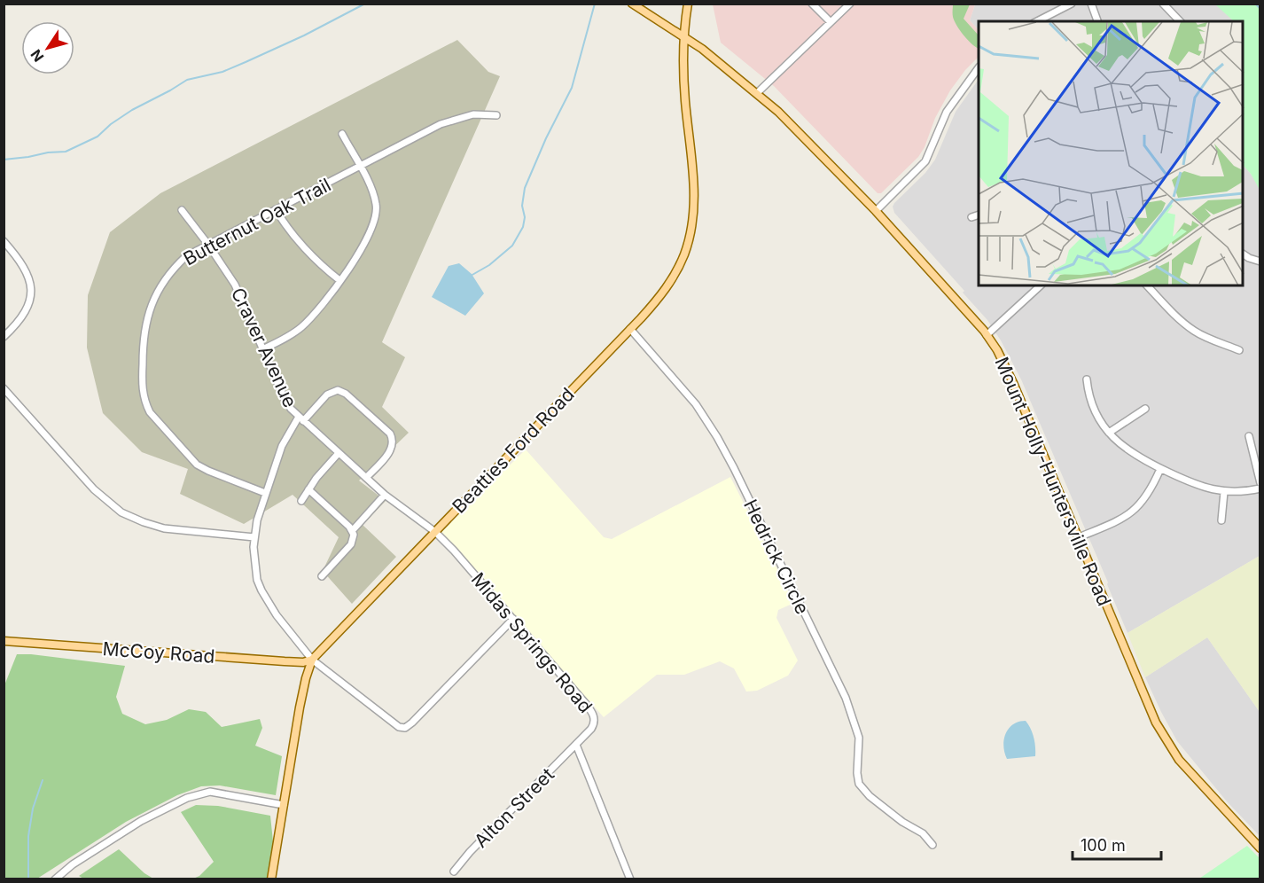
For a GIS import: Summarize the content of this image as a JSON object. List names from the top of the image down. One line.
{"streets":{"main road":["Beatties Ford Road","Mount Holly-Huntersville Road","McCoy Road"],"street":["Butternut Oak Trail","Craver Avenue","Hedrick Circle","Midas Springs Road","Alton Street"]},"crossings":[["Butternut Oak Trail","Craver Avenue"],["Craver Avenue","Beatties Ford Road"],["Craver Avenue","Midas Springs Road"],["Beatties Ford Road","Mount Holly-Huntersville Road"],["Beatties Ford Road","Hedrick Circle"],["Beatties Ford Road","Midas Springs Road"],["Beatties Ford Road","McCoy Road"],["Midas Springs Road","Alton Street"]],"scale_bar":"100 m","north":"bottom left"}
